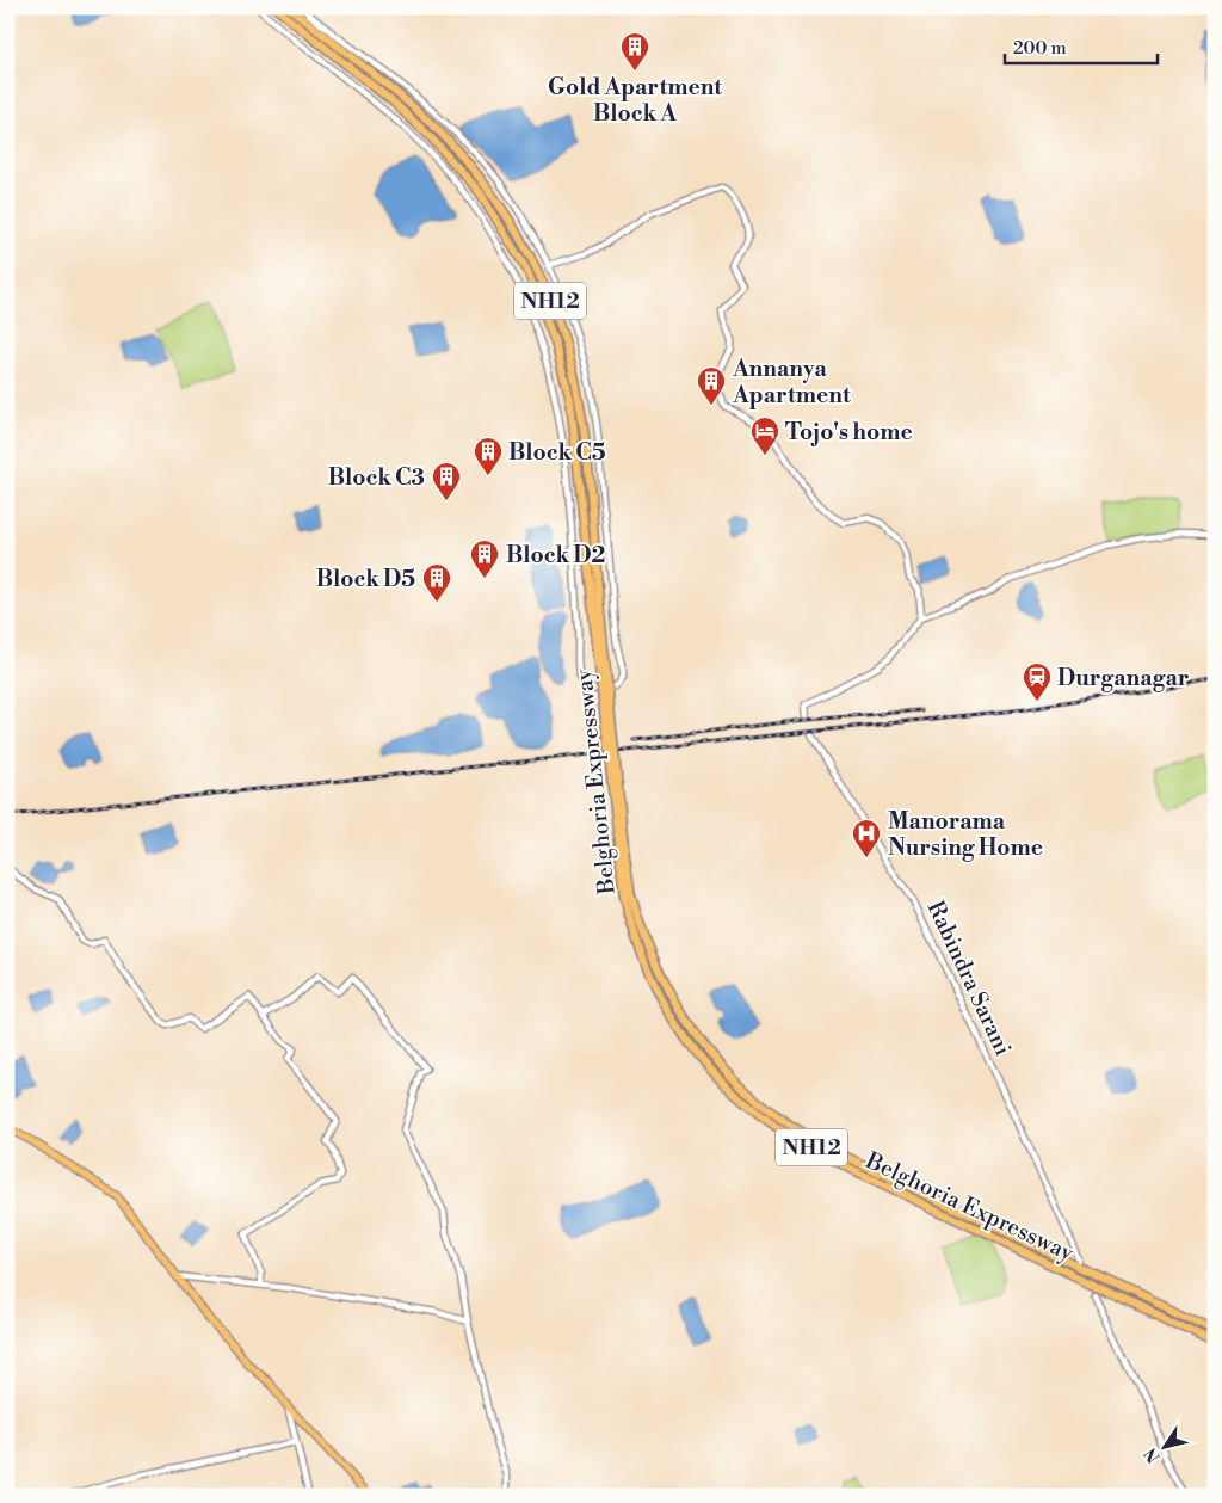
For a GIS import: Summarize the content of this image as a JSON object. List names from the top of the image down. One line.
{"streets":{"highway":["NH12","Belghoria Expressway"],"street":["Rabindra Sarani"]},"places":{"building":["Gold Apartment Block A","Annanya Apartment","Block C5","Block C3","Block D2","Block D5"],"hotel":["Tojo's home"],"station":["Durganagar"],"hospital":["Manorama Nursing Home"]},"scale_bar":"200 m","north":"bottom left"}
